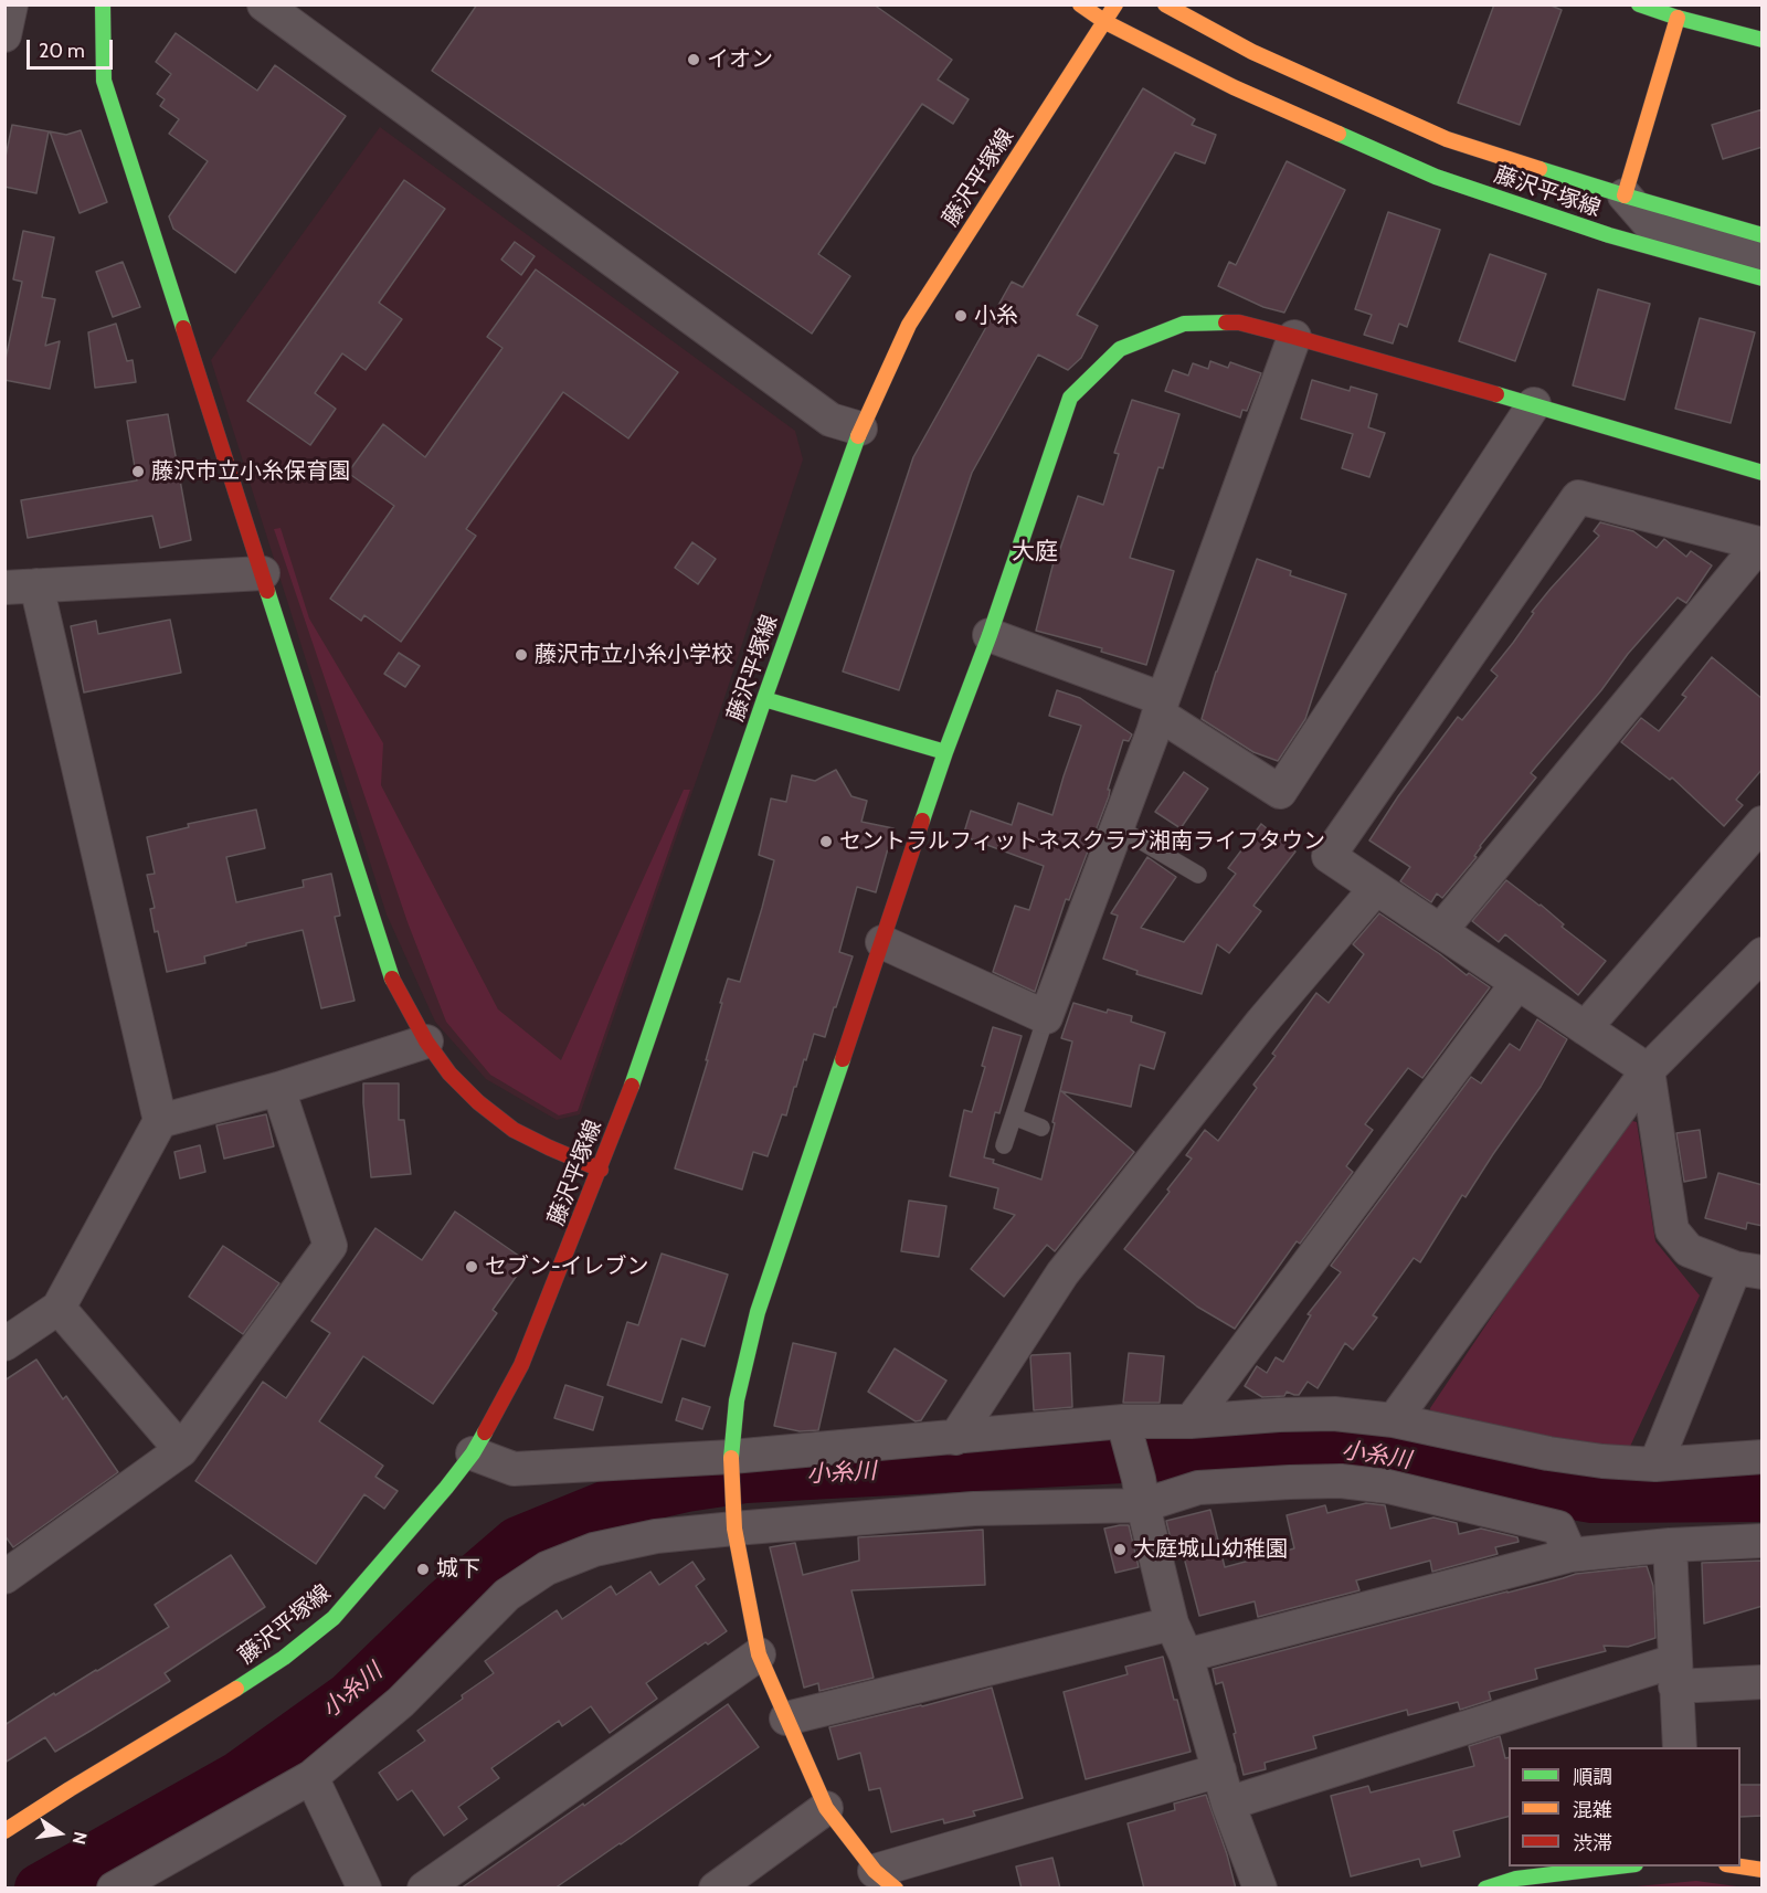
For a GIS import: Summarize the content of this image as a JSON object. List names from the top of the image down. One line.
{"streets":{"street":["藤沢平塚線"]},"districts":["大庭"],"water":["小糸川"],"places":["イオン","小糸","藤沢市立小糸保育園","藤沢市立小糸小学校","セントラルフィットネスクラブ湘南ライフタウン","セブン-イレブン","大庭城山幼稚園","城下"],"legend":["順調","混雑","渋滞"],"scale_bar":"20 m","north":"right"}
